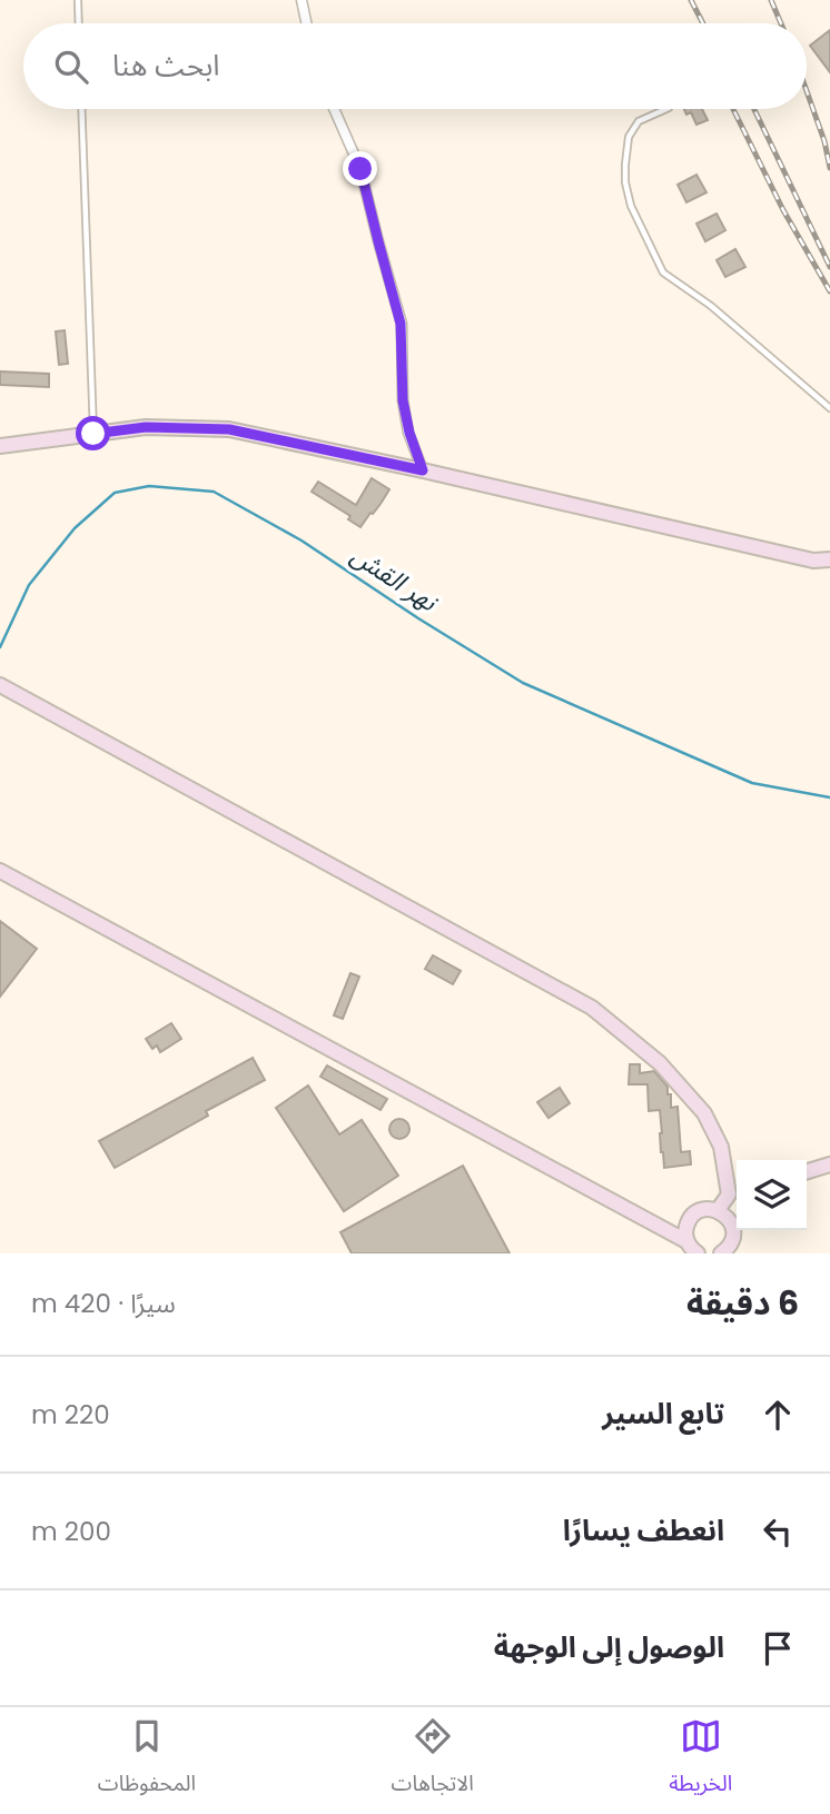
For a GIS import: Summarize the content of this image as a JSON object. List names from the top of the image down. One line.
{"water":["نهر القش"],"page":{"search":"ابحث هنا","heading":["6 دقيقة","سيرًا · 420 m"],"list":[["تابع السير","220 m"],["انعطف يسارًا","200 m"],"الوصول إلى الوجهة"],"nav":["الخريطة","الاتجاهات","المحفوظات"]}}
